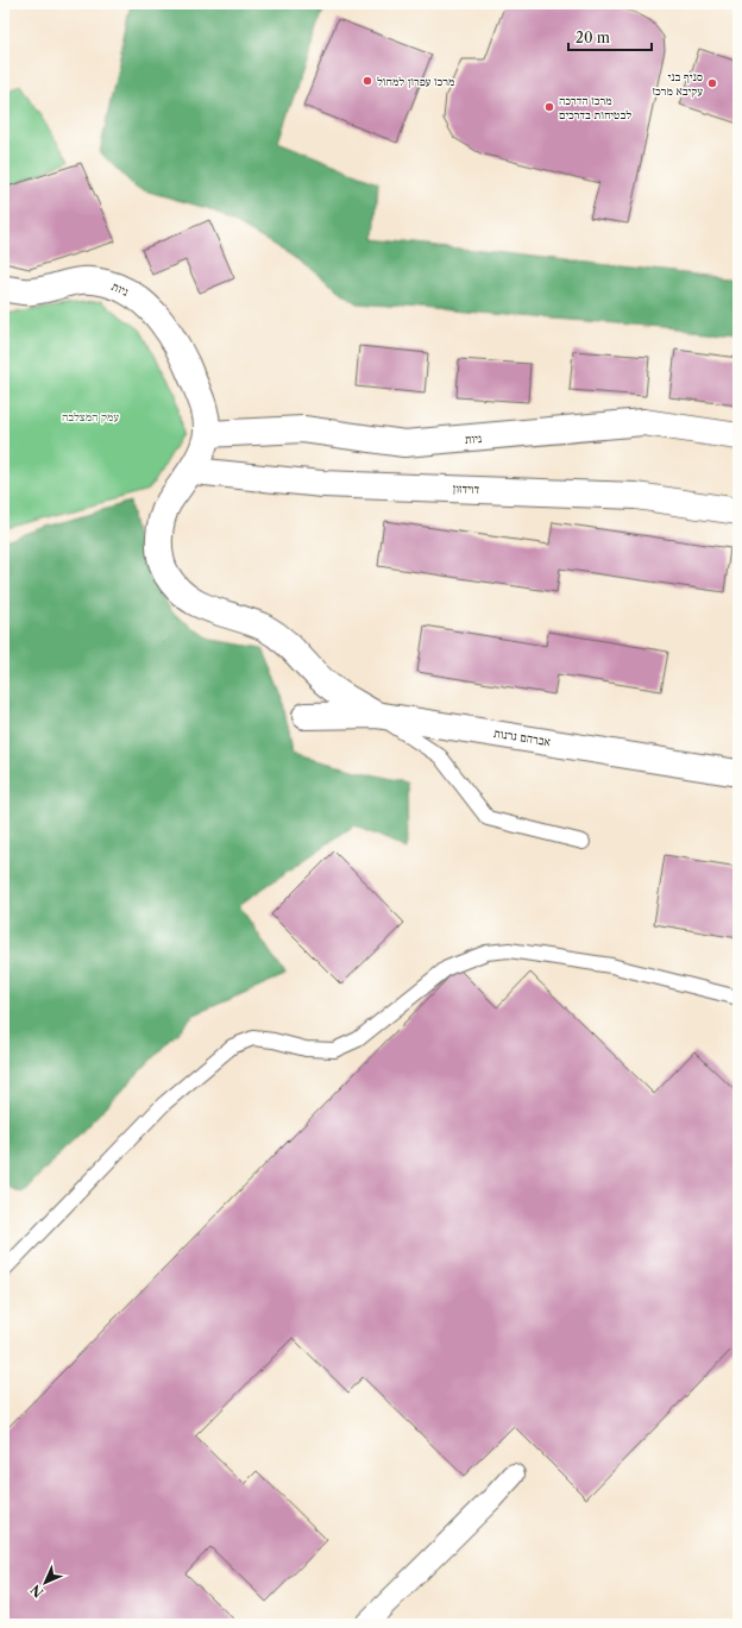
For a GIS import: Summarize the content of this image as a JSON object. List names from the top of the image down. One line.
{"streets":{"street":["ניות","דוידזון","אברהם גרנות"]},"crossings":[["ניות","דוידזון"],["ניות","אברהם גרנות"]],"parks":["עמק המצלבה"],"places":["מרכז עפרון למחול","סניף בני עקיבא מרכז","מרכז הדרכה לבטיחות בדרכים"],"scale_bar":"20 m","north":"bottom left"}
